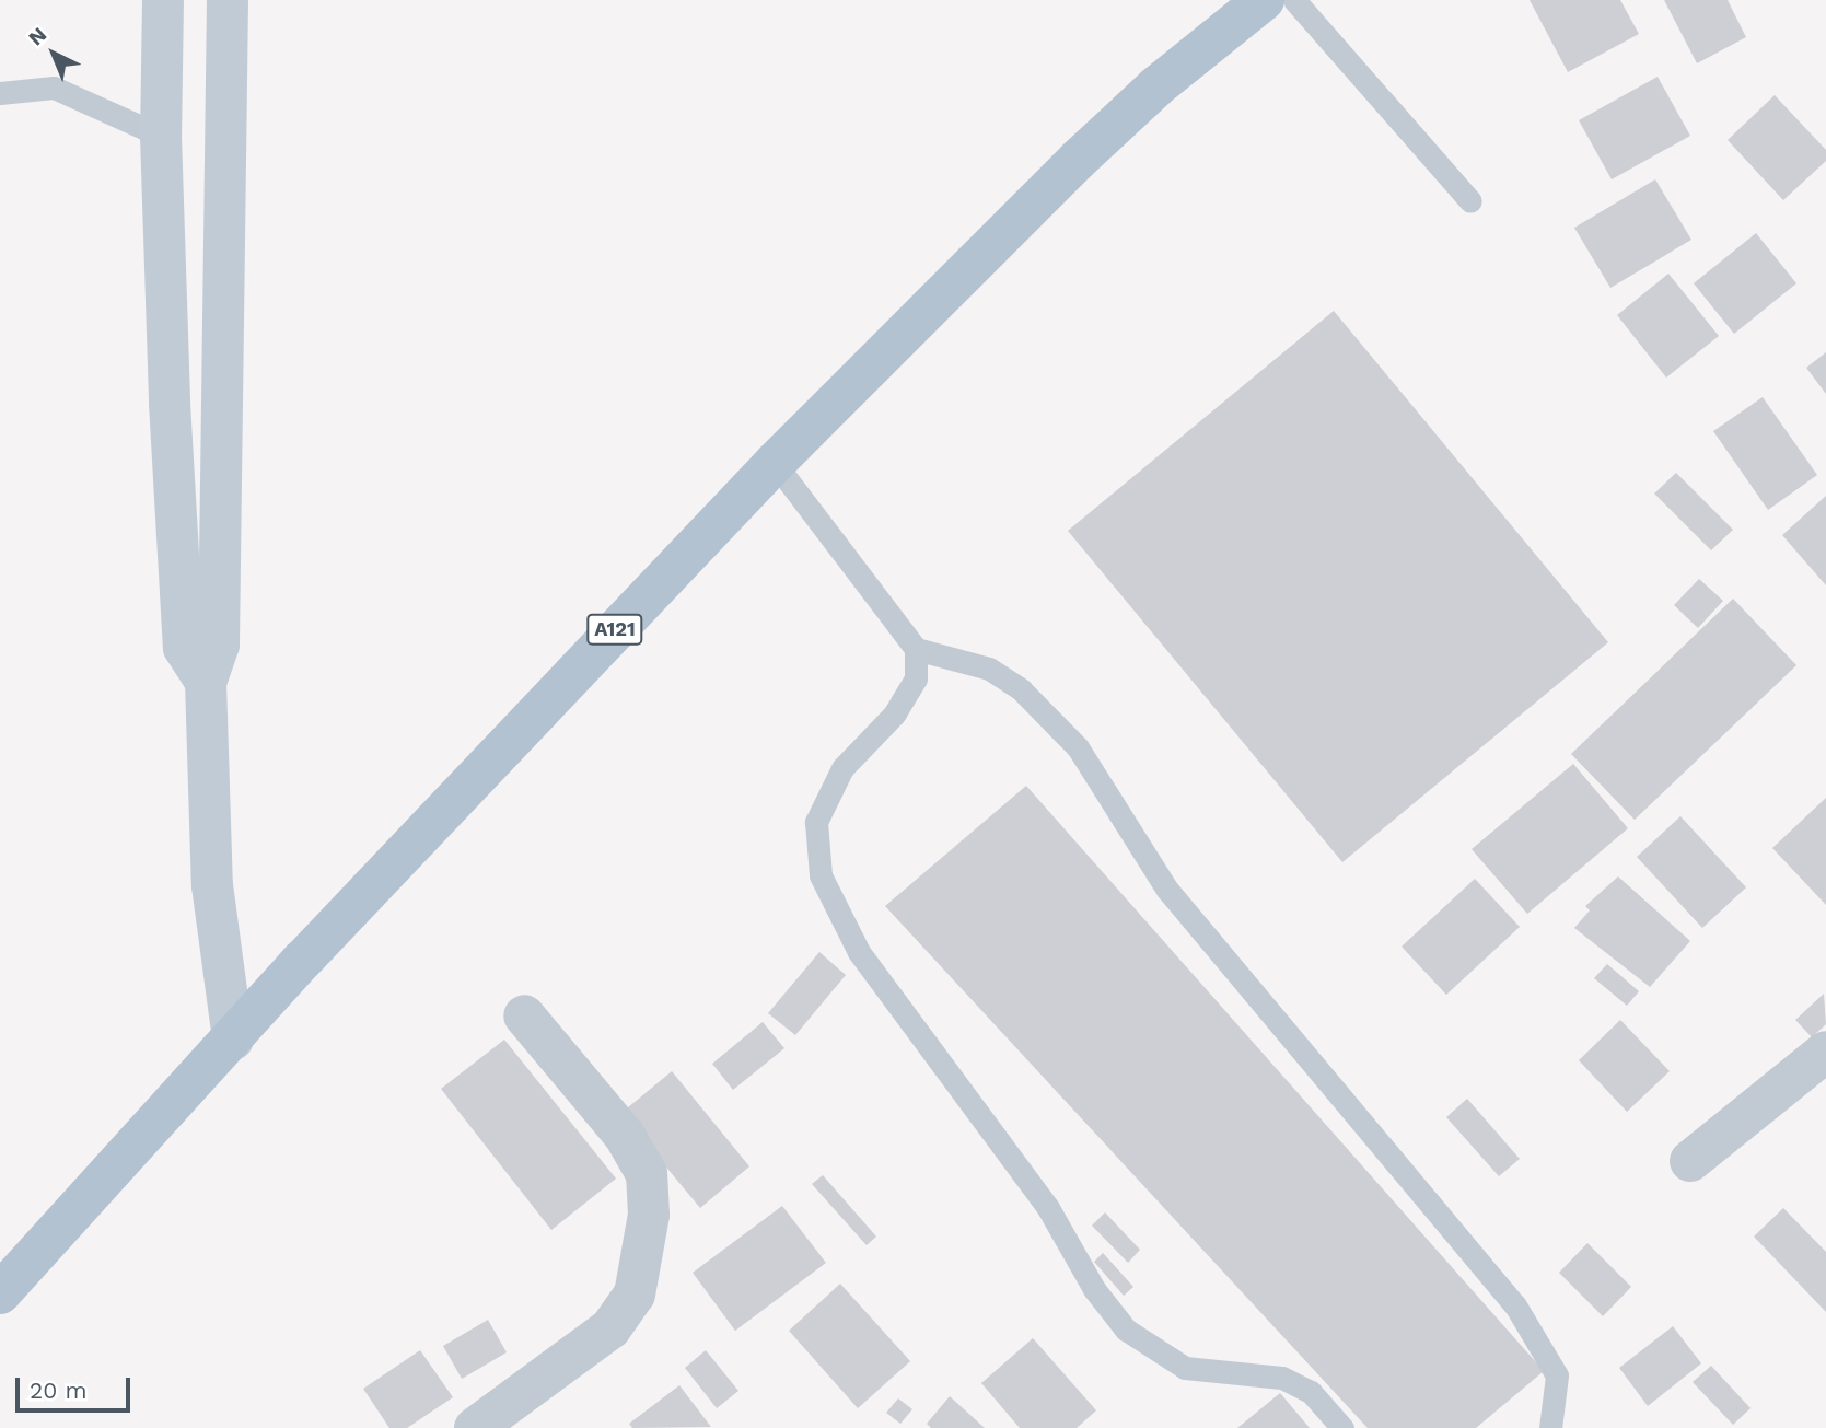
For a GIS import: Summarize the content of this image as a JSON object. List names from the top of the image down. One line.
{"streets":{"main road":["A121"]},"scale_bar":"20 m","north":"top left"}
